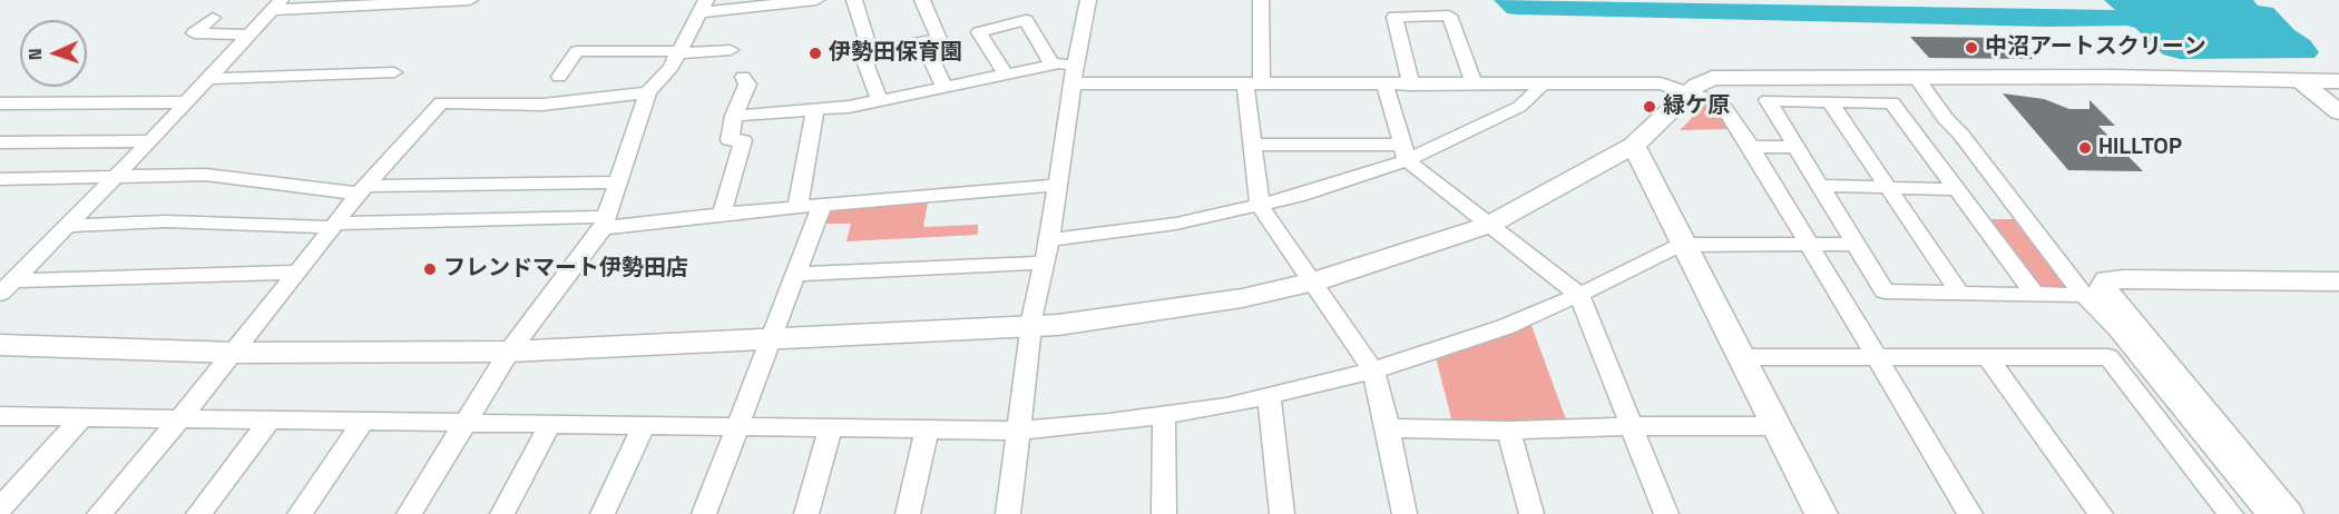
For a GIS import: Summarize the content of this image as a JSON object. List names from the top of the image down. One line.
{"places":["中沼アートスクリーン","伊勢田保育園","緑ケ原","HILLTOP","フレンドマート伊勢田店"],"north":"left"}
